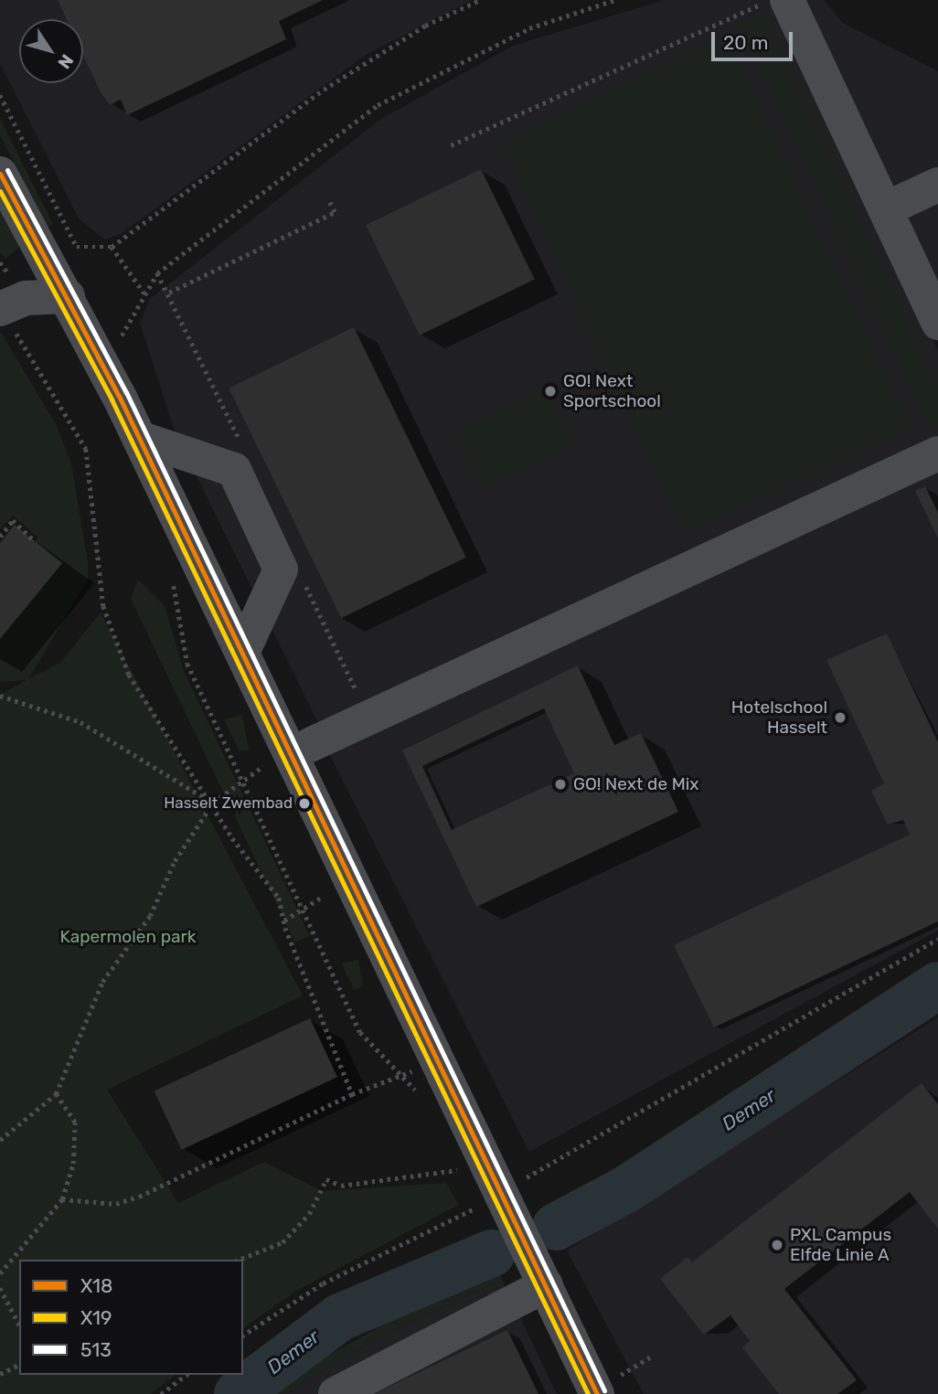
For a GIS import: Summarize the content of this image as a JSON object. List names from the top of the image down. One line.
{"water":["Demer"],"parks":["Kapermolen park"],"places":["GO! Next Sportschool","Hotelschool Hasselt","GO! Next de Mix","Hasselt Zwembad","PXL Campus Elfde Linie A"],"lines":["transit line 513","transit line X18","transit line X19"],"legend":["X18","X19","513"],"scale_bar":"20 m","north":"bottom right"}
